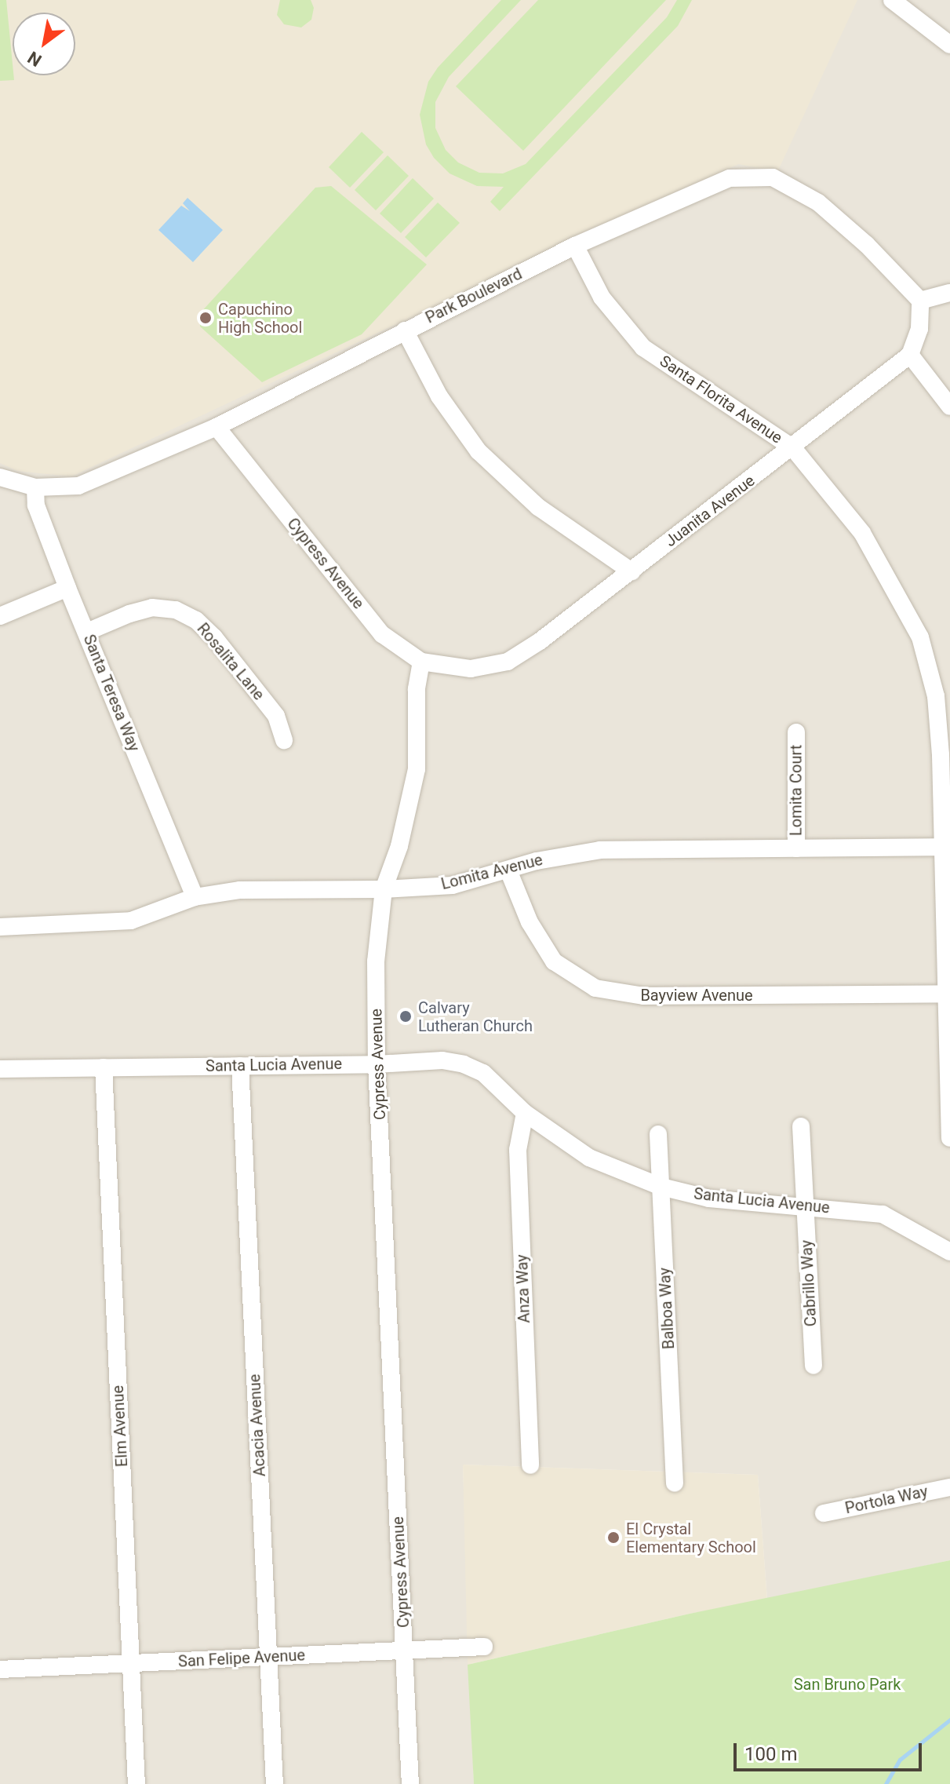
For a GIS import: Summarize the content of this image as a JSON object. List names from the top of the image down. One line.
{"streets":{"street":["Park Boulevard","Santa Florita Avenue","Juanita Avenue","Cypress Avenue","Rosalita Lane","Santa Teresa Way","Lomita Court","Lomita Avenue","Bayview Avenue","Santa Lucia Avenue","Cabrillo Way","Anza Way","Balboa Way","Acacia Avenue","Elm Avenue","Portola Way","San Felipe Avenue"]},"crossings":[["Park Boulevard","Santa Florita Avenue"],["Park Boulevard","Cypress Avenue"],["Park Boulevard","Santa Teresa Way"],["Santa Florita Avenue","Juanita Avenue"],["Santa Florita Avenue","Lomita Avenue"],["Santa Florita Avenue","Bayview Avenue"],["Juanita Avenue","Cypress Avenue"],["Cypress Avenue","Lomita Avenue"],["Cypress Avenue","Santa Lucia Avenue"],["Cypress Avenue","San Felipe Avenue"],["Rosalita Lane","Santa Teresa Way"],["Santa Teresa Way","Lomita Avenue"],["Lomita Court","Lomita Avenue"],["Lomita Avenue","Bayview Avenue"],["Santa Lucia Avenue","Cabrillo Way"],["Santa Lucia Avenue","Anza Way"],["Santa Lucia Avenue","Balboa Way"],["Santa Lucia Avenue","Acacia Avenue"],["Santa Lucia Avenue","Elm Avenue"],["Acacia Avenue","San Felipe Avenue"],["Elm Avenue","San Felipe Avenue"]],"parks":["San Bruno Park"],"places":["Capuchino High School","Calvary Lutheran Church","El Crystal Elementary School"],"scale_bar":"100 m","north":"bottom left"}
